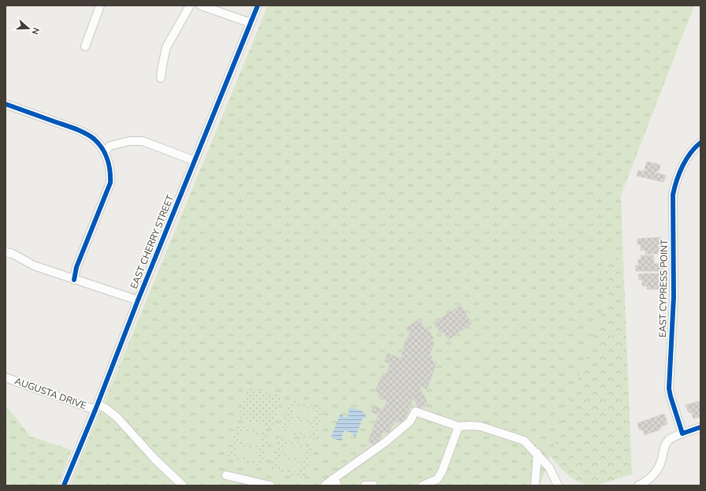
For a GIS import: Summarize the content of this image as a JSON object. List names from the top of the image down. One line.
{"streets":{"street":["EAST CHERRY STREET","EAST CYPRESS POINT","AUGUSTA DRIVE"]},"crossings":[["EAST CHERRY STREET","AUGUSTA DRIVE"]],"north":"right"}
